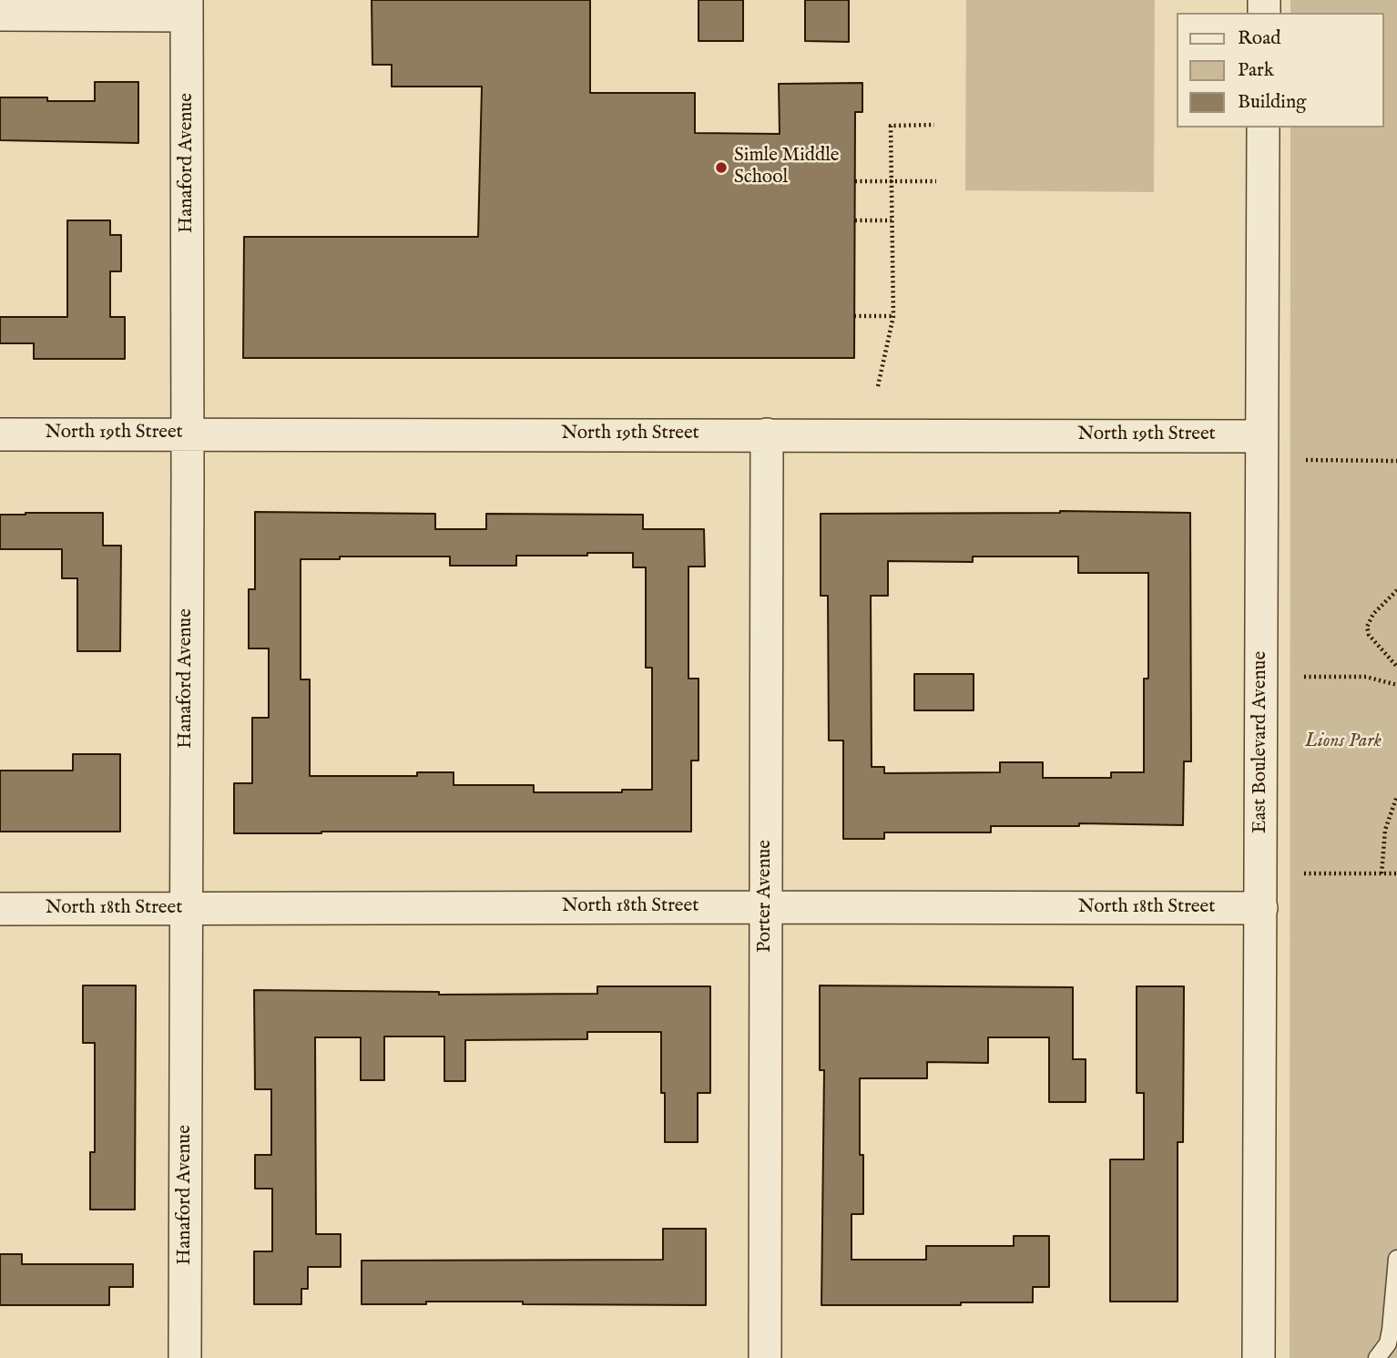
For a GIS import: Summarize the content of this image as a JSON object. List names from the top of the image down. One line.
{"streets":{"street":["Hanaford Avenue","North 19th Street","East Boulevard Avenue","Porter Avenue","North 18th Street"]},"crossings":[["Hanaford Avenue","North 19th Street"],["Hanaford Avenue","North 18th Street"],["North 19th Street","East Boulevard Avenue"],["North 19th Street","Porter Avenue"],["East Boulevard Avenue","North 18th Street"],["Porter Avenue","North 18th Street"]],"parks":["Lions Park"],"places":["Simle Middle School"],"legend":["Road","Park","Building"]}
